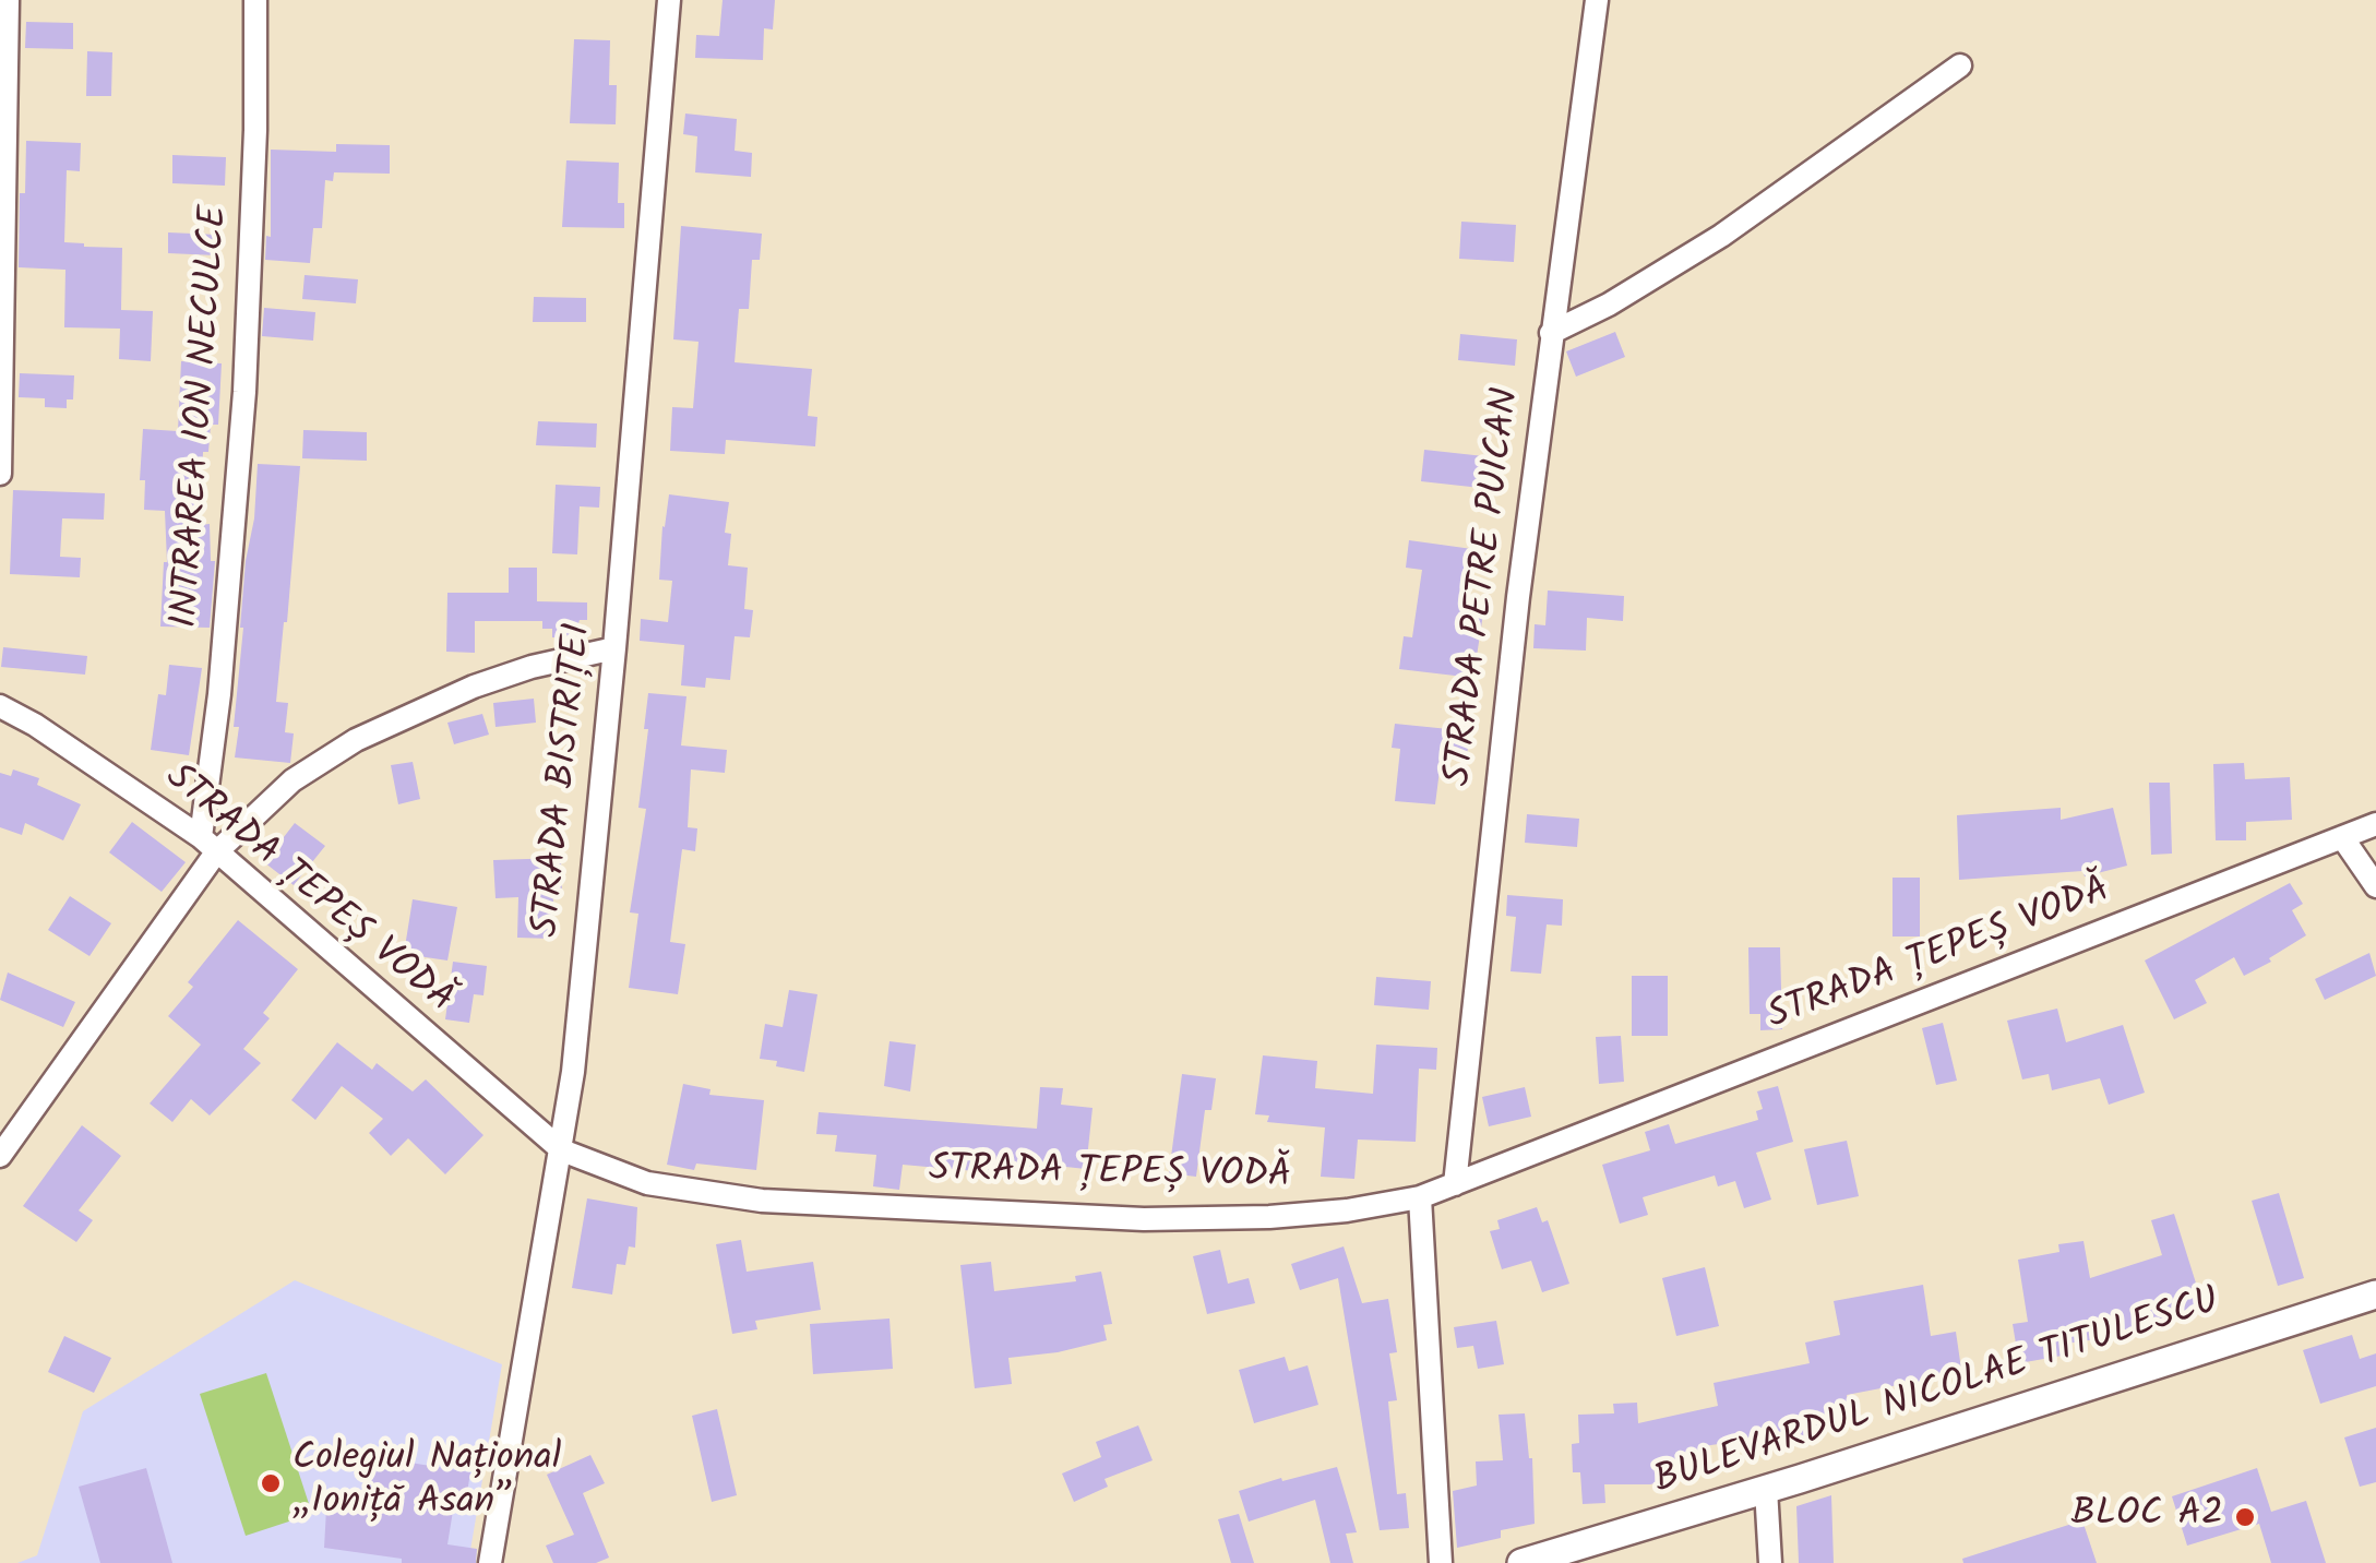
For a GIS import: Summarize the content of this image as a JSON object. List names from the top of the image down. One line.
{"streets":{"street":["INTRAREA ION NECULCE","STRADA PETRE PUICAN","STRADA BISTRIȚEI","STRADA ȚEPEȘ VODĂ","BULEVARDUL NICOLAE TITULESCU"]},"crossings":[["INTRAREA ION NECULCE","STRADA ȚEPEȘ VODĂ"],["STRADA PETRE PUICAN","STRADA ȚEPEȘ VODĂ"],["STRADA BISTRIȚEI","STRADA ȚEPEȘ VODĂ"]],"places":["Colegiul Național „Ioniță Asan”","BLOC A2"]}
